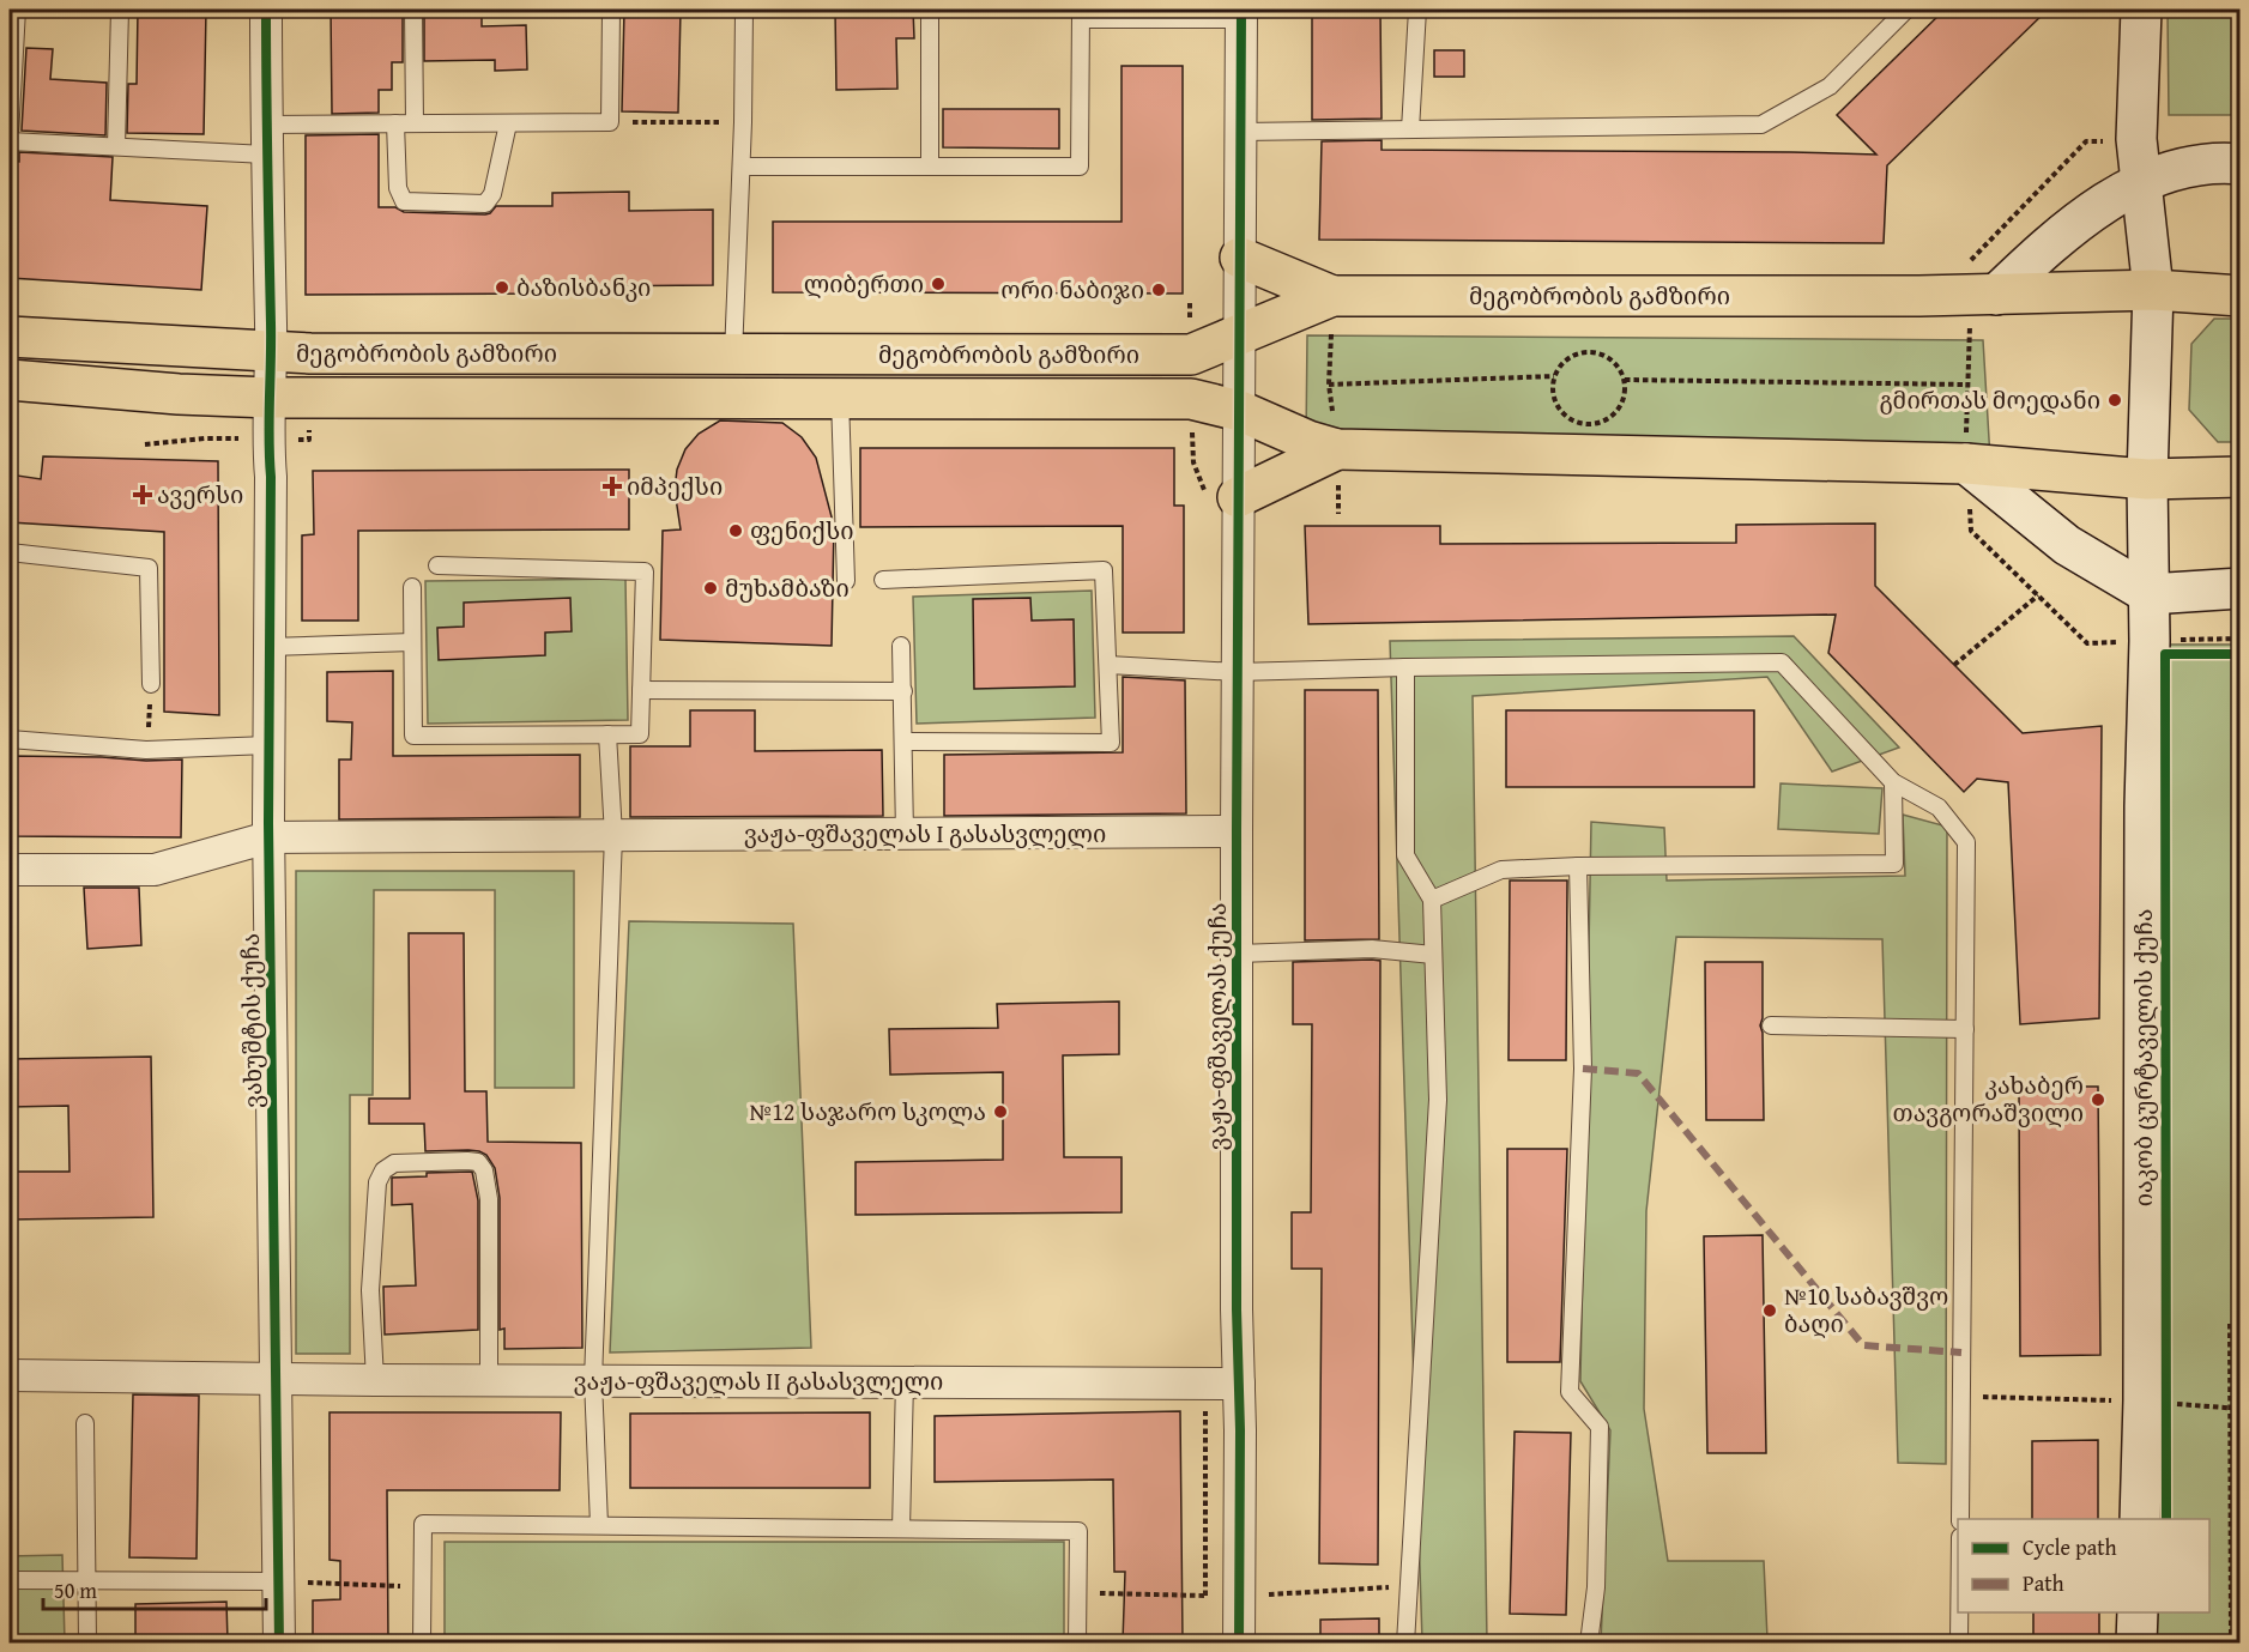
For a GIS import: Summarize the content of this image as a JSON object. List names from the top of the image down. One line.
{"streets":{"main road":["მეგობრობის გამზირი","იაკობ ცურტაველის ქუჩა"],"street":["ვაჟა-ფშაველას I გასასვლელი","ვახუშტის ქუჩა","ვაჟა-ფშაველას ქუჩა","ვაჟა-ფშაველას II გასასვლელი"]},"crossings":[["მეგობრობის გამზირი","ვახუშტის ქუჩა"],["მეგობრობის გამზირი","ვაჟა-ფშაველას ქუჩა"],["ვაჟა-ფშაველას I გასასვლელი","ვახუშტის ქუჩა"],["ვაჟა-ფშაველას I გასასვლელი","ვაჟა-ფშაველას ქუჩა"],["ვახუშტის ქუჩა","ვაჟა-ფშაველას II გასასვლელი"],["ვაჟა-ფშაველას ქუჩა","ვაჟა-ფშაველას II გასასვლელი"]],"places":{"other":["ლიბერთი","ბაზისბანკი","ორი ნაბიჯი","გმირთას მოედანი","ფენიქსი","მუხამბაზი","კახაბერ თავგორაშვილი","№12 საჯარო სკოლა","№10 საბავშვო ბაღი"],"health":["იმპექსი","ავერსი"]},"legend":["Cycle path","Path"],"scale_bar":"50 m"}
